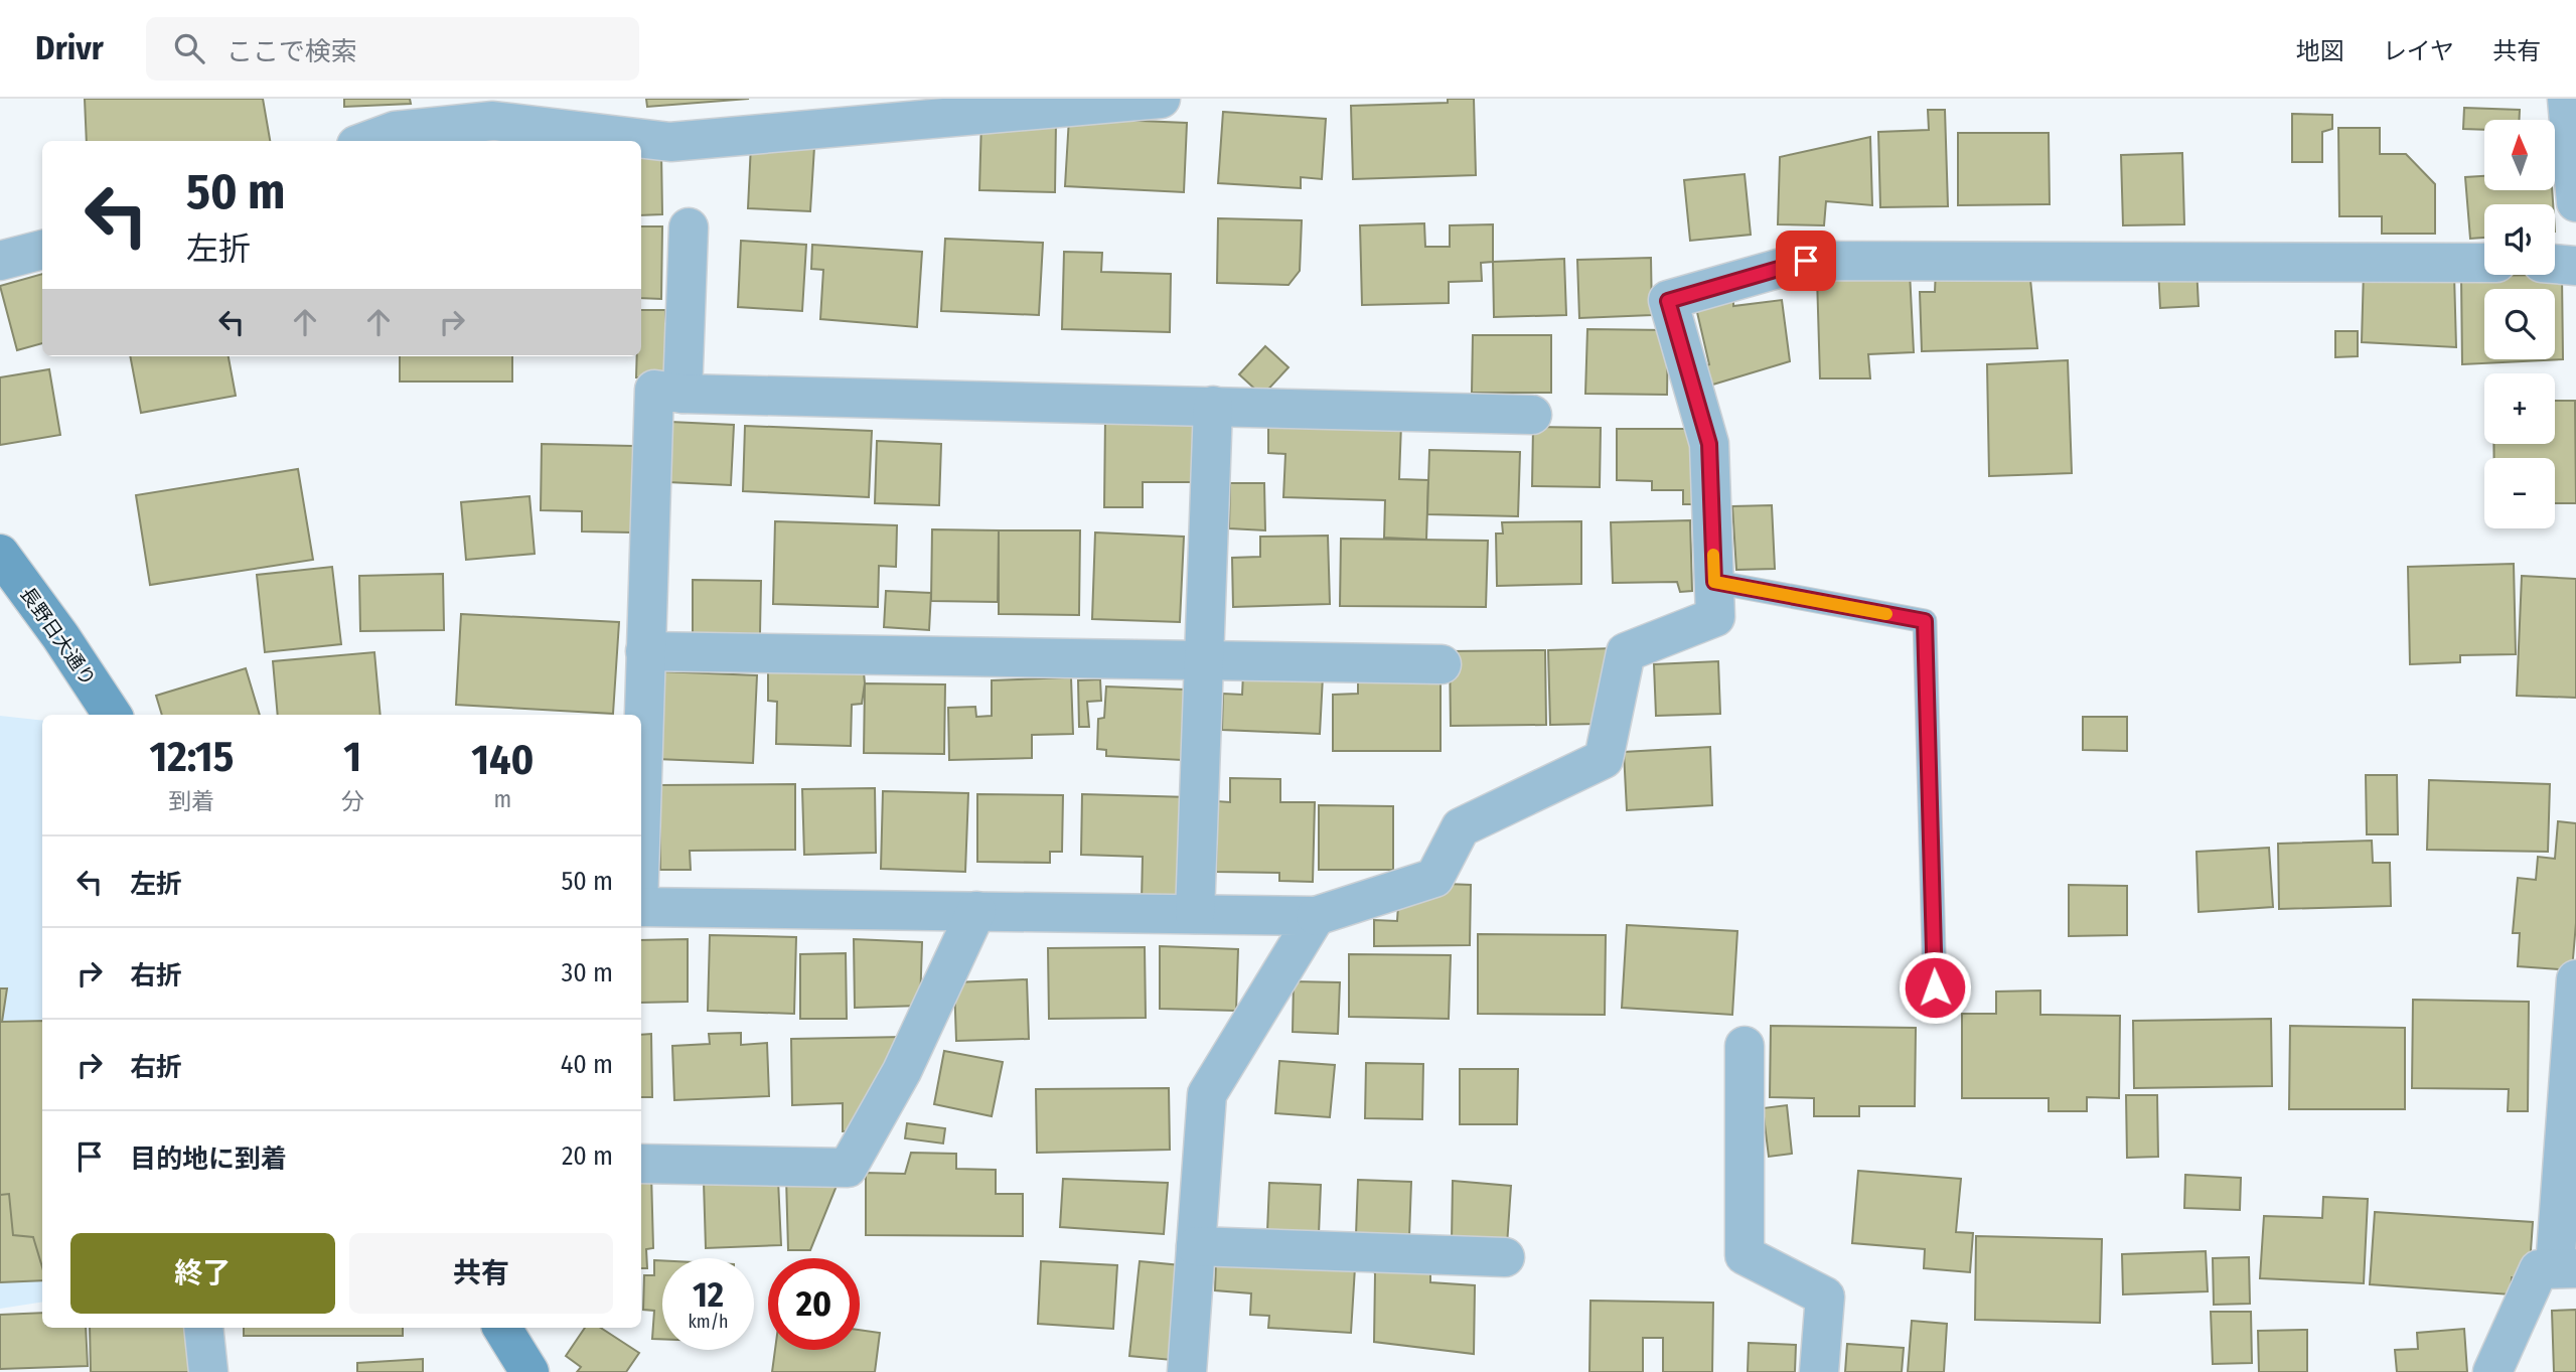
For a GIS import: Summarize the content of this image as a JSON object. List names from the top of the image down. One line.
{"streets":{"street":["長野日大通り"]},"north":"top","page":{"header":"Drivr","search":"ここで検索","nav":["地図","レイヤ","共有"],"map_buttons":["+","−"],"turn":["50 m","左折"],"eta":["12:15","到着","1","分","140","m"],"list":[{"name":"左折","value":"50 m"},{"name":"右折","value":"30 m"},{"name":"右折","value":"40 m"},{"name":"目的地に到着","value":"20 m"}],"buttons":["終了","共有"],"speed":"12 km/h","limit":"20"}}
